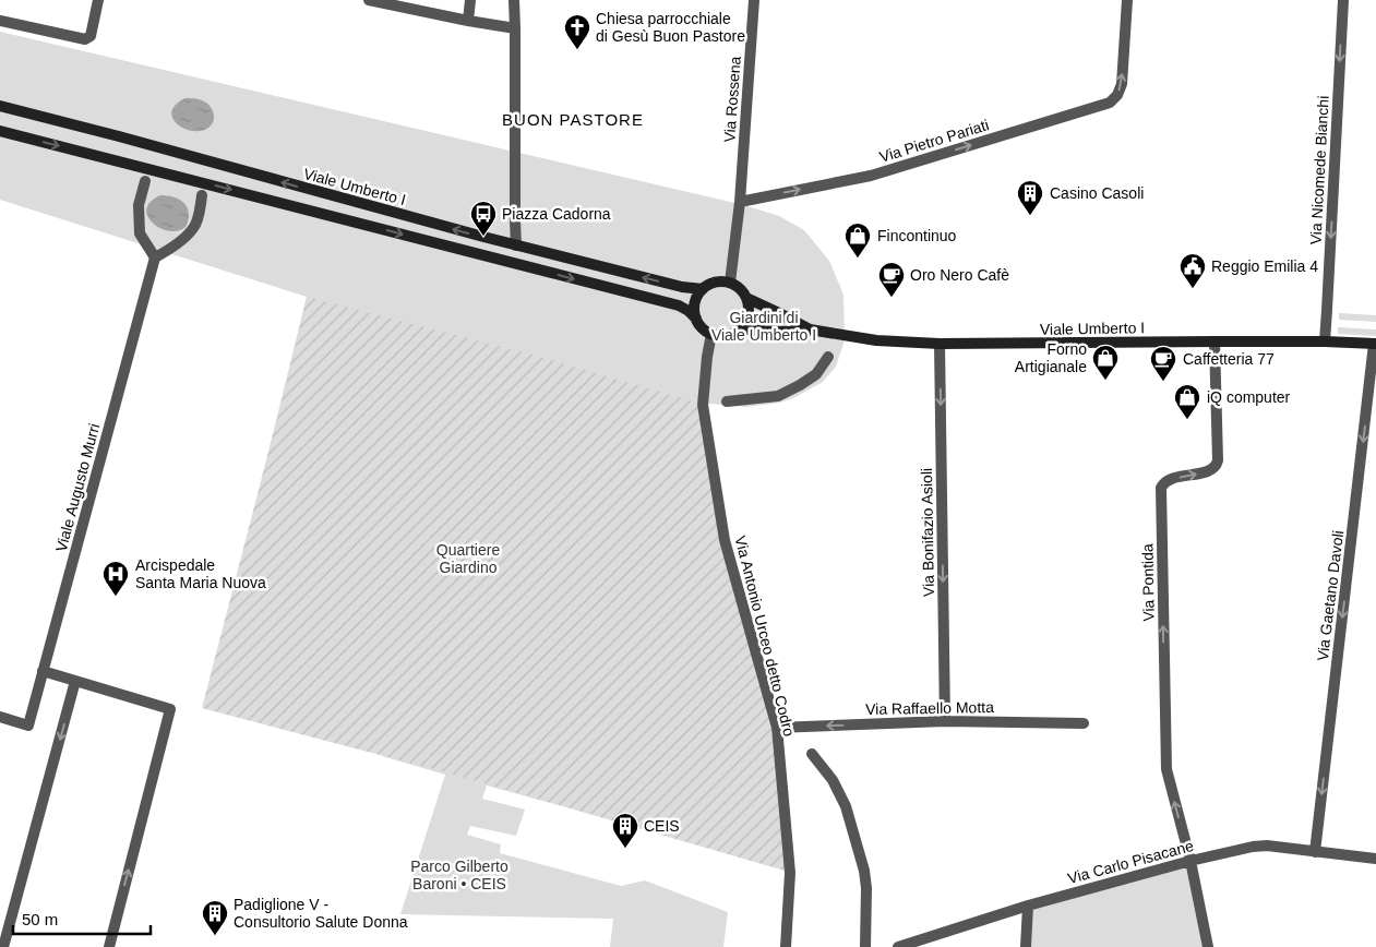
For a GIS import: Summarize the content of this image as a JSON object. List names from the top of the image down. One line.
{"streets":{"main road":["Viale Umberto I"],"street":["Via Rossena","Via Pietro Pariati","Via Nicomede Bianchi","Viale Augusto Murri","Via Bonifazio Asioli","Via Pontida","Via Gaetano Davoli","Via Antonio Urceo detto Codro","Via Raffaello Motta","Via Carlo Pisacane"]},"crossings":[["Via Rossena","Via Pietro Pariati"],["Via Nicomede Bianchi","Viale Umberto I"],["Viale Umberto I","Via Bonifazio Asioli"],["Viale Umberto I","Via Pontida"],["Viale Umberto I","Via Gaetano Davoli"],["Viale Umberto I","Via Antonio Urceo detto Codro"],["Via Bonifazio Asioli","Via Raffaello Motta"],["Via Pontida","Via Carlo Pisacane"],["Via Gaetano Davoli","Via Carlo Pisacane"],["Via Antonio Urceo detto Codro","Via Raffaello Motta"]],"one_way":["Via Pietro Pariati","Via Nicomede Bianchi","Via Bonifazio Asioli","Via Pontida","Via Gaetano Davoli","Via Raffaello Motta"],"districts":["BUON PASTORE"],"parks":["Giardini di Viale Umberto I","Quartiere Giardino","Parco Gilberto Baroni • CEIS"],"places":{"church":["Chiesa parrocchiale di Gesù Buon Pastore"],"building":["Casino Casoli","CEIS","Padiglione V - Consultorio Salute Donna"],"bus stop":["Piazza Cadorna"],"shop":["Fincontinuo","Forno Artigianale","iQ computer"],"public building":["Reggio Emilia 4"],"cafe":["Oro Nero Cafè","Caffetteria 77"],"hospital":["Arcispedale Santa Maria Nuova"]},"scale_bar":"50 m"}
